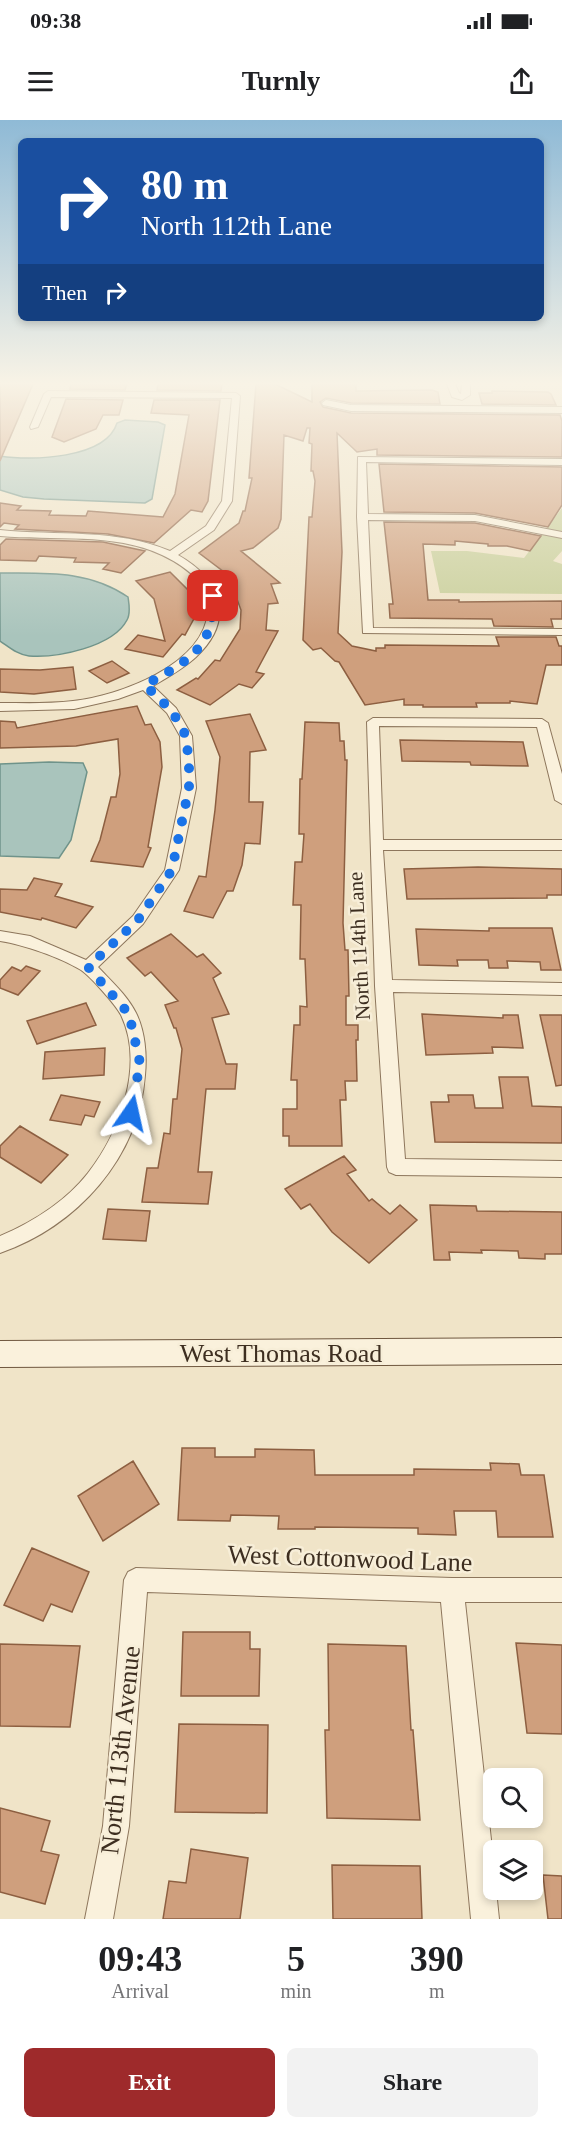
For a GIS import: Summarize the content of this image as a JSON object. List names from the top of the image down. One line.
{"streets":{"main road":["West Thomas Road"],"street":["North 114th Lane","West Cottonwood Lane","North 113th Avenue"]},"crossings":[["West Cottonwood Lane","North 113th Avenue"]],"page":{"status":"09:38","header":"Turnly","turn":["80 m","North 112th Lane"],"then":"Then","eta":["09:43","Arrival","5","min","390","m"],"buttons":["Exit","Share"]}}
